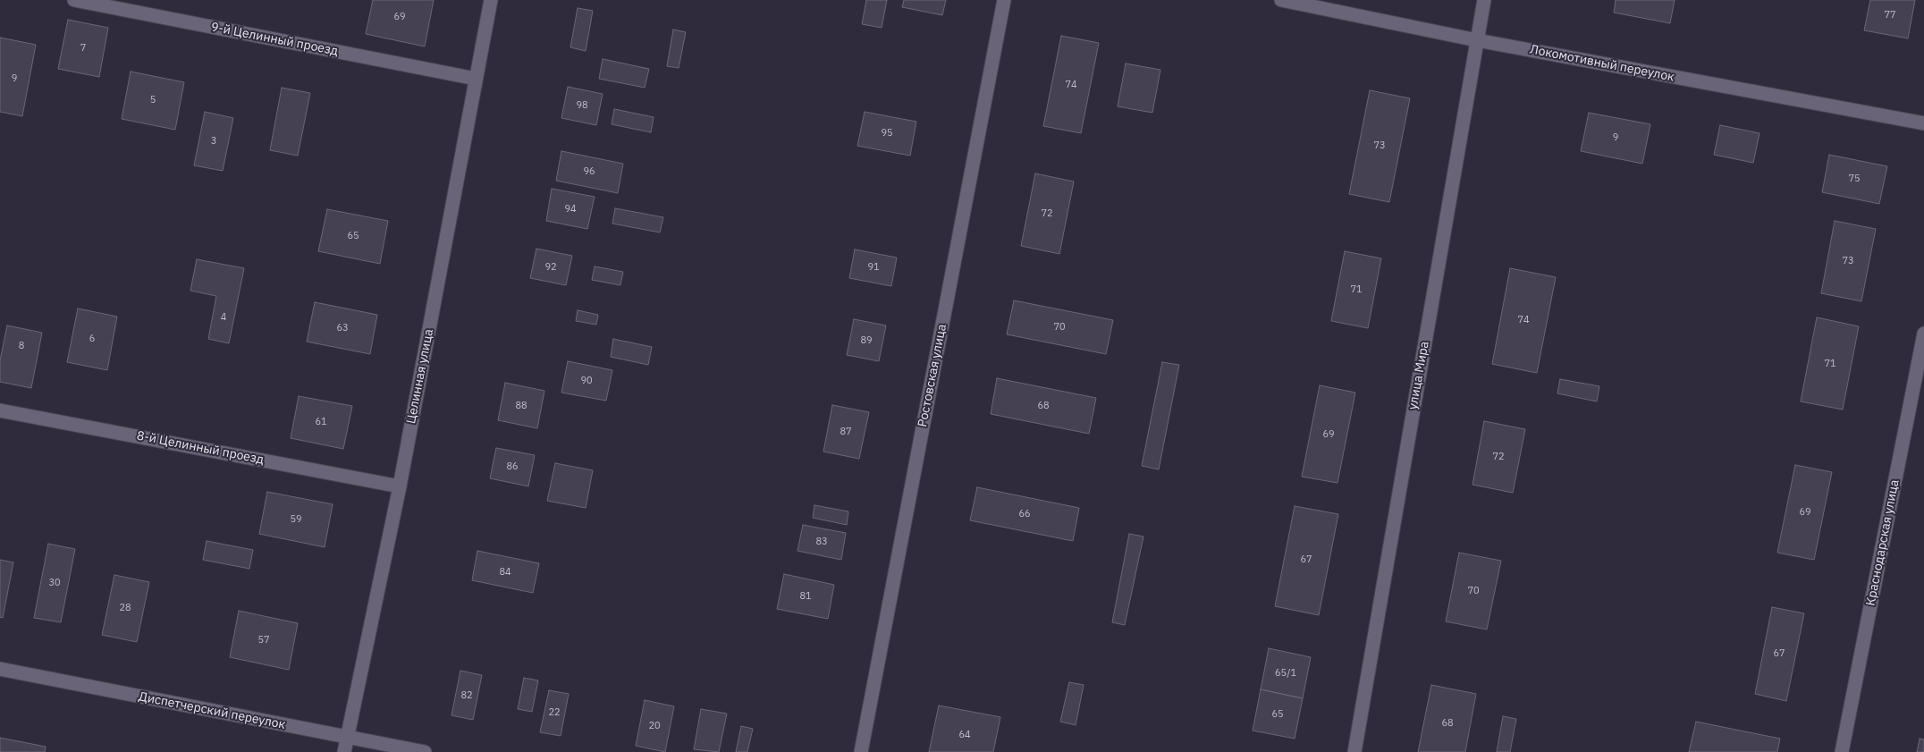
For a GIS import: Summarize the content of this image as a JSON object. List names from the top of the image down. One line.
{"streets":{"street":["9-й Целинный проезд","Локомотивный переулок","Ростовская улица","улица Мира","Целинная улица","8-й Целинный проезд","Краснодарская улица","Диспетчерский переулок"]},"crossings":[["9-й Целинный проезд","Целинная улица"],["Локомотивный переулок","улица Мира"],["Целинная улица","8-й Целинный проезд"],["Целинная улица","Диспетчерский переулок"]],"house_numbers":["77","69","7","9","74","5","98","95","9","3","73","96","75","94","72","65","73","92","91","71","4","74","70","63","6","89","8","71","90","88","68","61","87","69","72","86","69","66","59","83","67","84","30","70","81","28","57","67","65/1","82","22","65","68","20","64"]}
